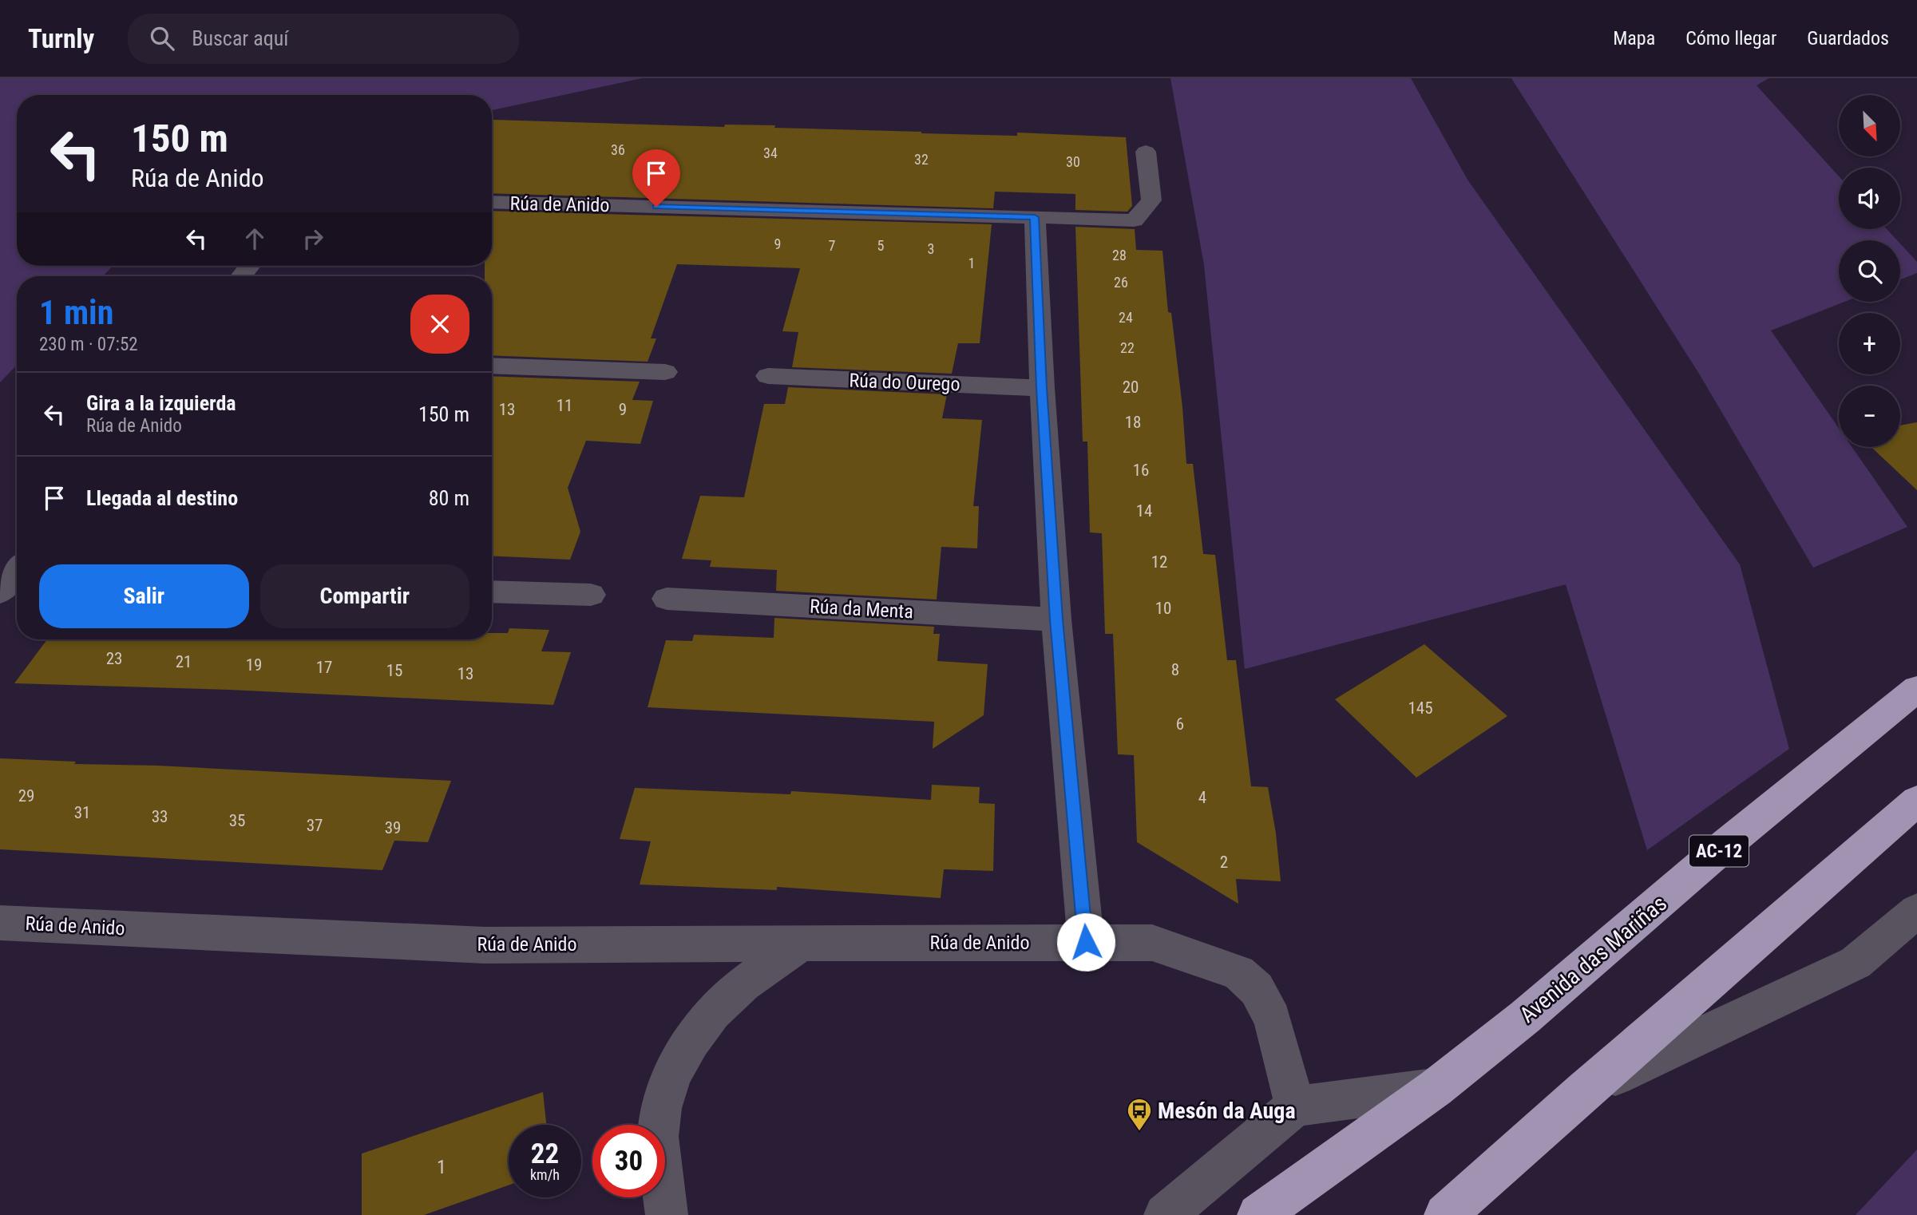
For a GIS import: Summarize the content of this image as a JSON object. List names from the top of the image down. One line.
{"streets":{"highway":["AC-12","Avenida das Mariñas"],"street":["Rúa de Anido","Rúa do Ourego","Rúa da Menta"]},"places":{"bus stop":["Mesón da Auga"]},"house_numbers":["36","34","32","30","9","7","5","3","28","1","26","24","22","20","11","13","9","18","16","14","12","10","23","21","19","17","8","15","13","145","6","29","4","31","33","35","37","39","2","1"],"north":"bottom right","page":{"header":"Turnly","search":"Buscar aquí","nav":["Mapa","Cómo llegar","Guardados"],"map_buttons":["+","−"],"turn":["150 m","Rúa de Anido"],"heading":["1 min","230 m · 07:52"],"list":[{"name":"Gira a la izquierda","note":"Rúa de Anido","value":"150 m"},{"name":"Llegada al destino","value":"80 m"}],"buttons":["Salir","Compartir"],"speed":"22 km/h","limit":"30"}}
